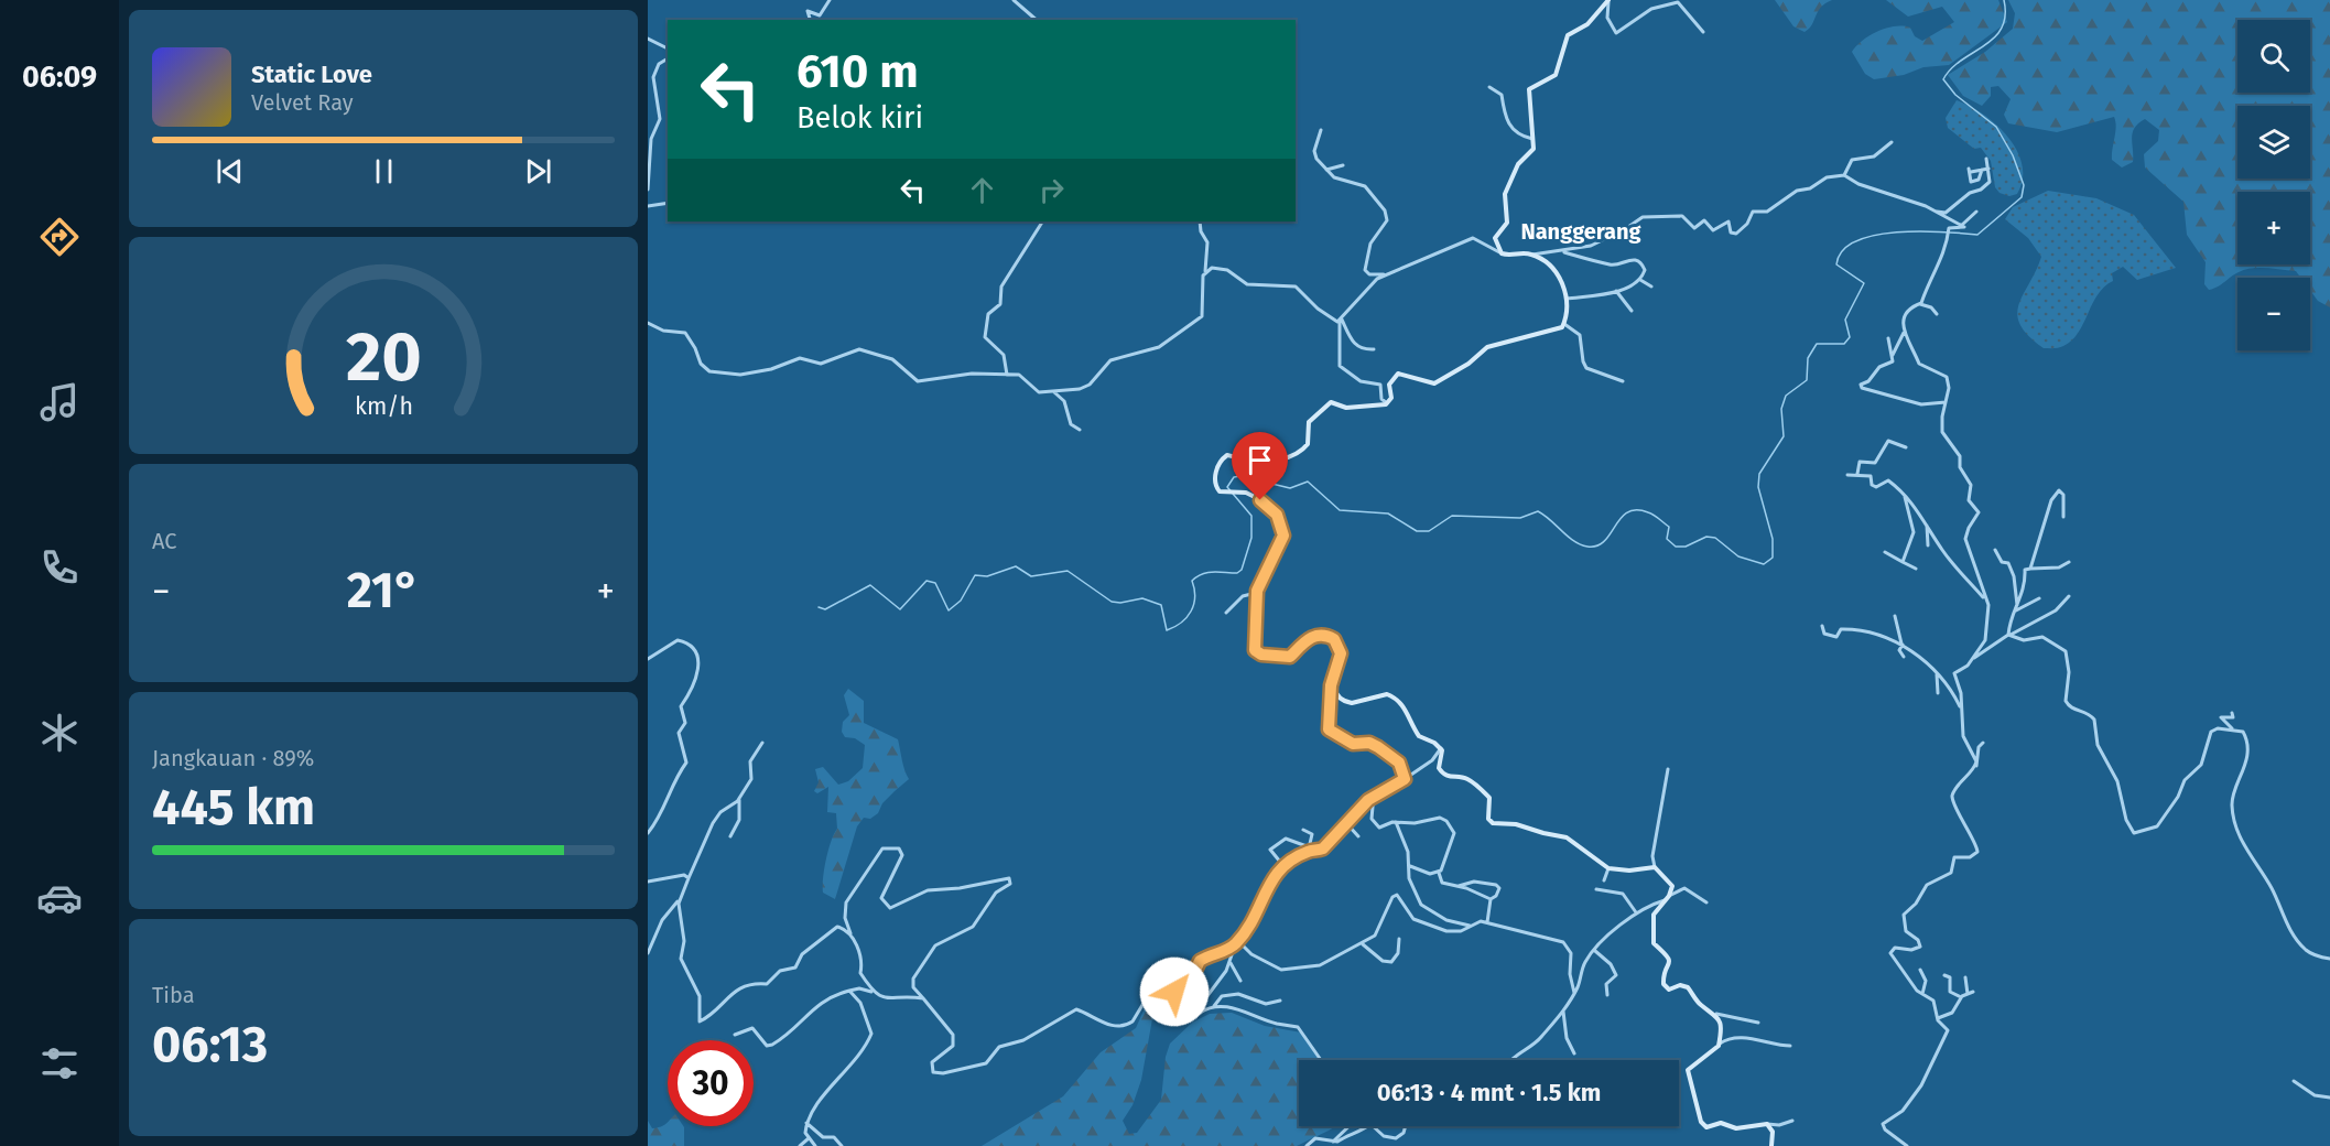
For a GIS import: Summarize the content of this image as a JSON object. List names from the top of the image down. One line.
{"districts":["Nanggerang"],"page":{"tabs":"06:09","map_buttons":["+","−"],"turn":["610 m","Belok kiri"],"song":["Static Love","Velvet Ray"],"tile":["AC",["Jangkauan · 89%","445 km"],["Tiba","06:13"]],"heat":["−","21°","+"],"limit":"30","trip":"06:13 · 4 mnt · 1.5 km","gauge":["20","km/h"]}}
